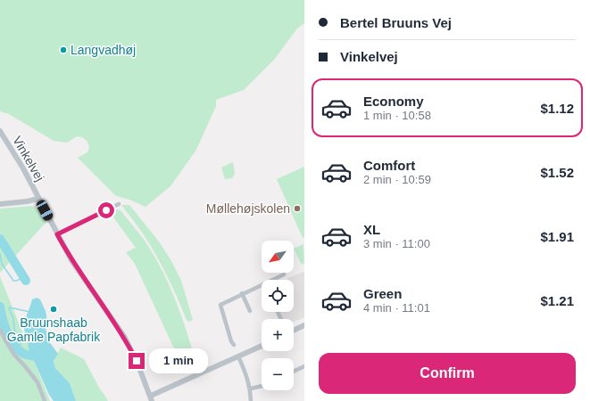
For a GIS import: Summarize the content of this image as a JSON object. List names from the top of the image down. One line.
{"streets":{"street":["Vinkelvej"]},"places":["Langvadhøj","Møllehøjskolen","Bruunshaab Gamle Papfabrik"],"north":"bottom left","page":{"banner":["Bertel Bruuns Vej","Vinkelvej"],"list":[{"name":"Economy","note":"1 min · 10:58","value":"$1.12"},{"name":"Comfort","note":"2 min · 10:59","value":"$1.52"},{"name":"XL","note":"3 min · 11:00","value":"$1.91"},{"name":"Green","note":"4 min · 11:01","value":"$1.21"}],"map_buttons":["+","−"],"buttons":"Confirm","bubble":"1 min"}}
